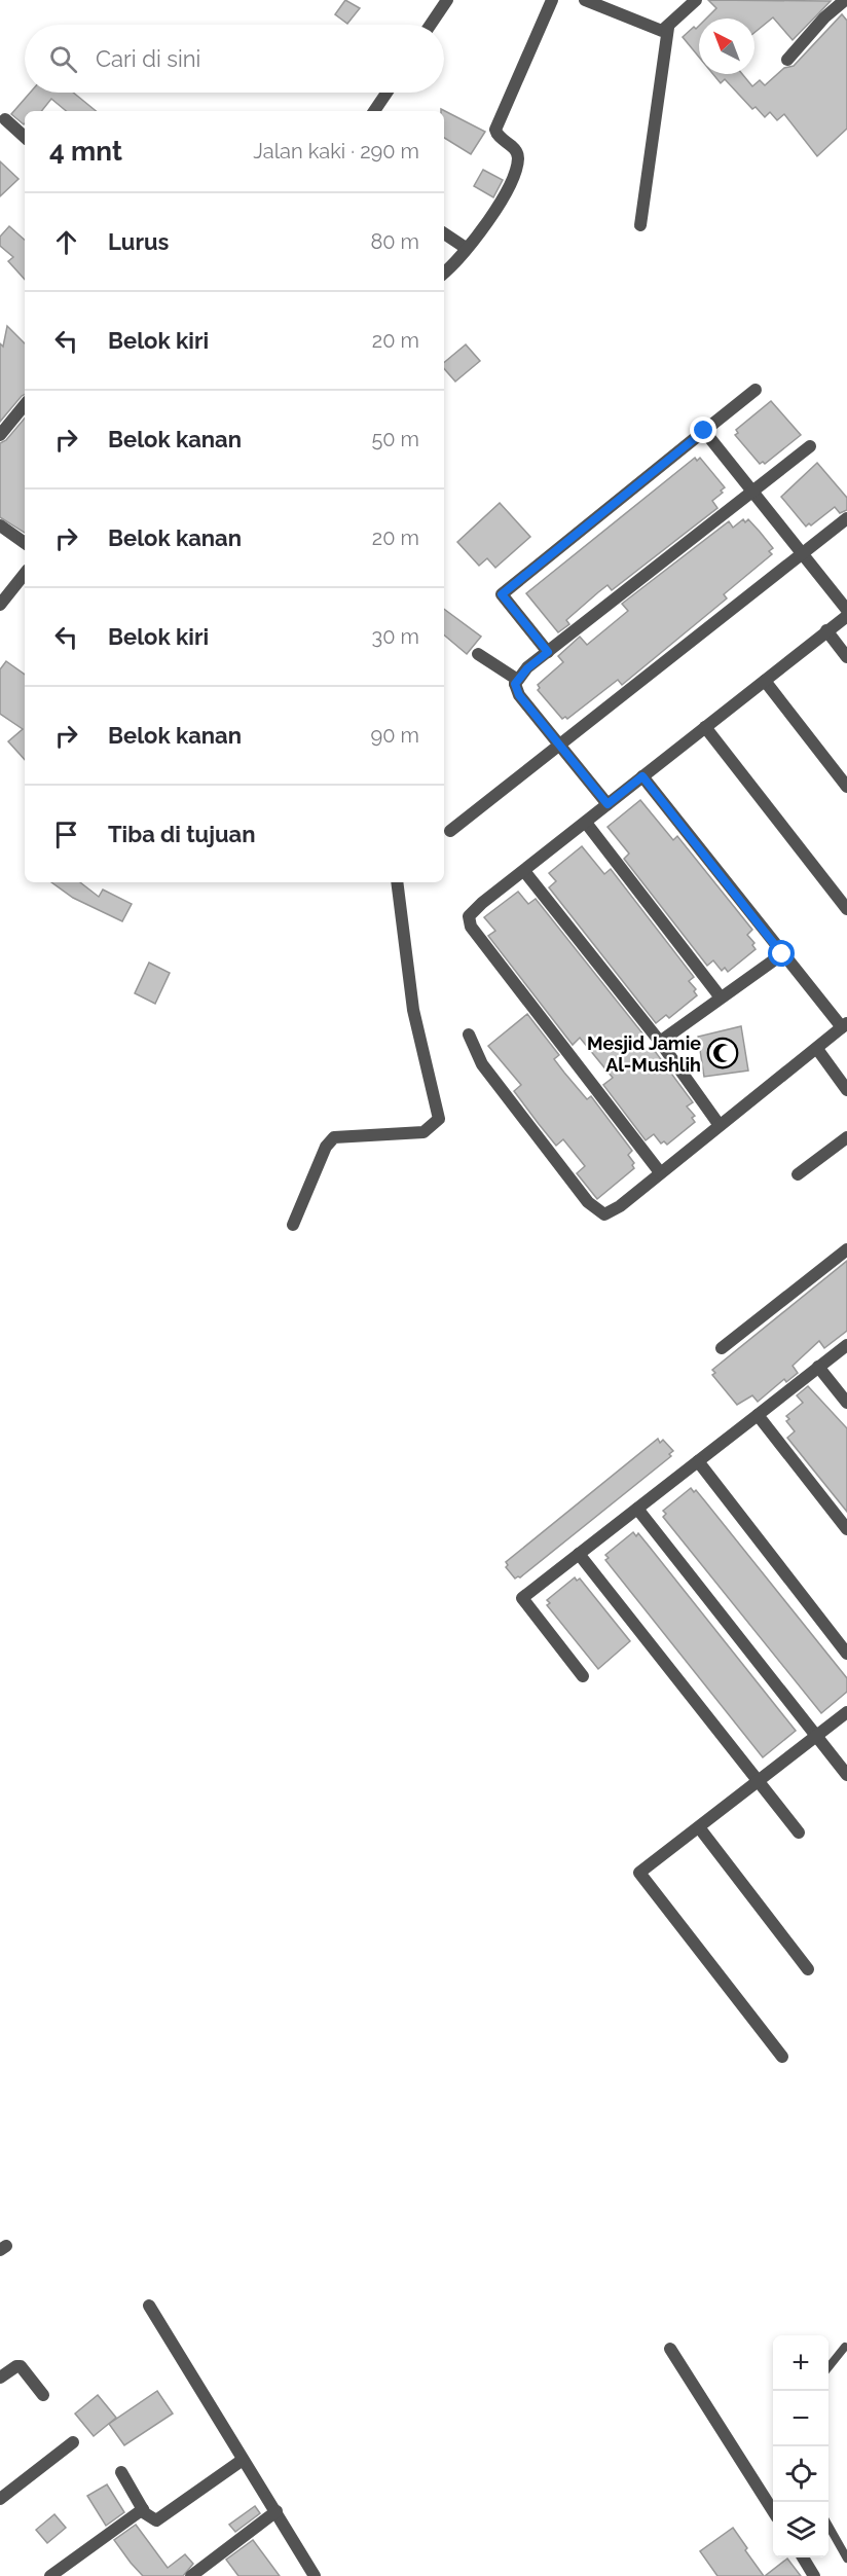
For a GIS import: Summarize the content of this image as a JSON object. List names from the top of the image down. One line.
{"places":{"mosque":["Mesjid Jamie Al-Mushlih"]},"north":"top left","page":{"search":"Cari di sini","heading":["4 mnt","Jalan kaki · 290 m"],"list":[["Lurus","80 m"],["Belok kiri","20 m"],["Belok kanan","50 m"],["Belok kanan","20 m"],["Belok kiri","30 m"],["Belok kanan","90 m"],"Tiba di tujuan"],"map_buttons":["+","−"]}}
